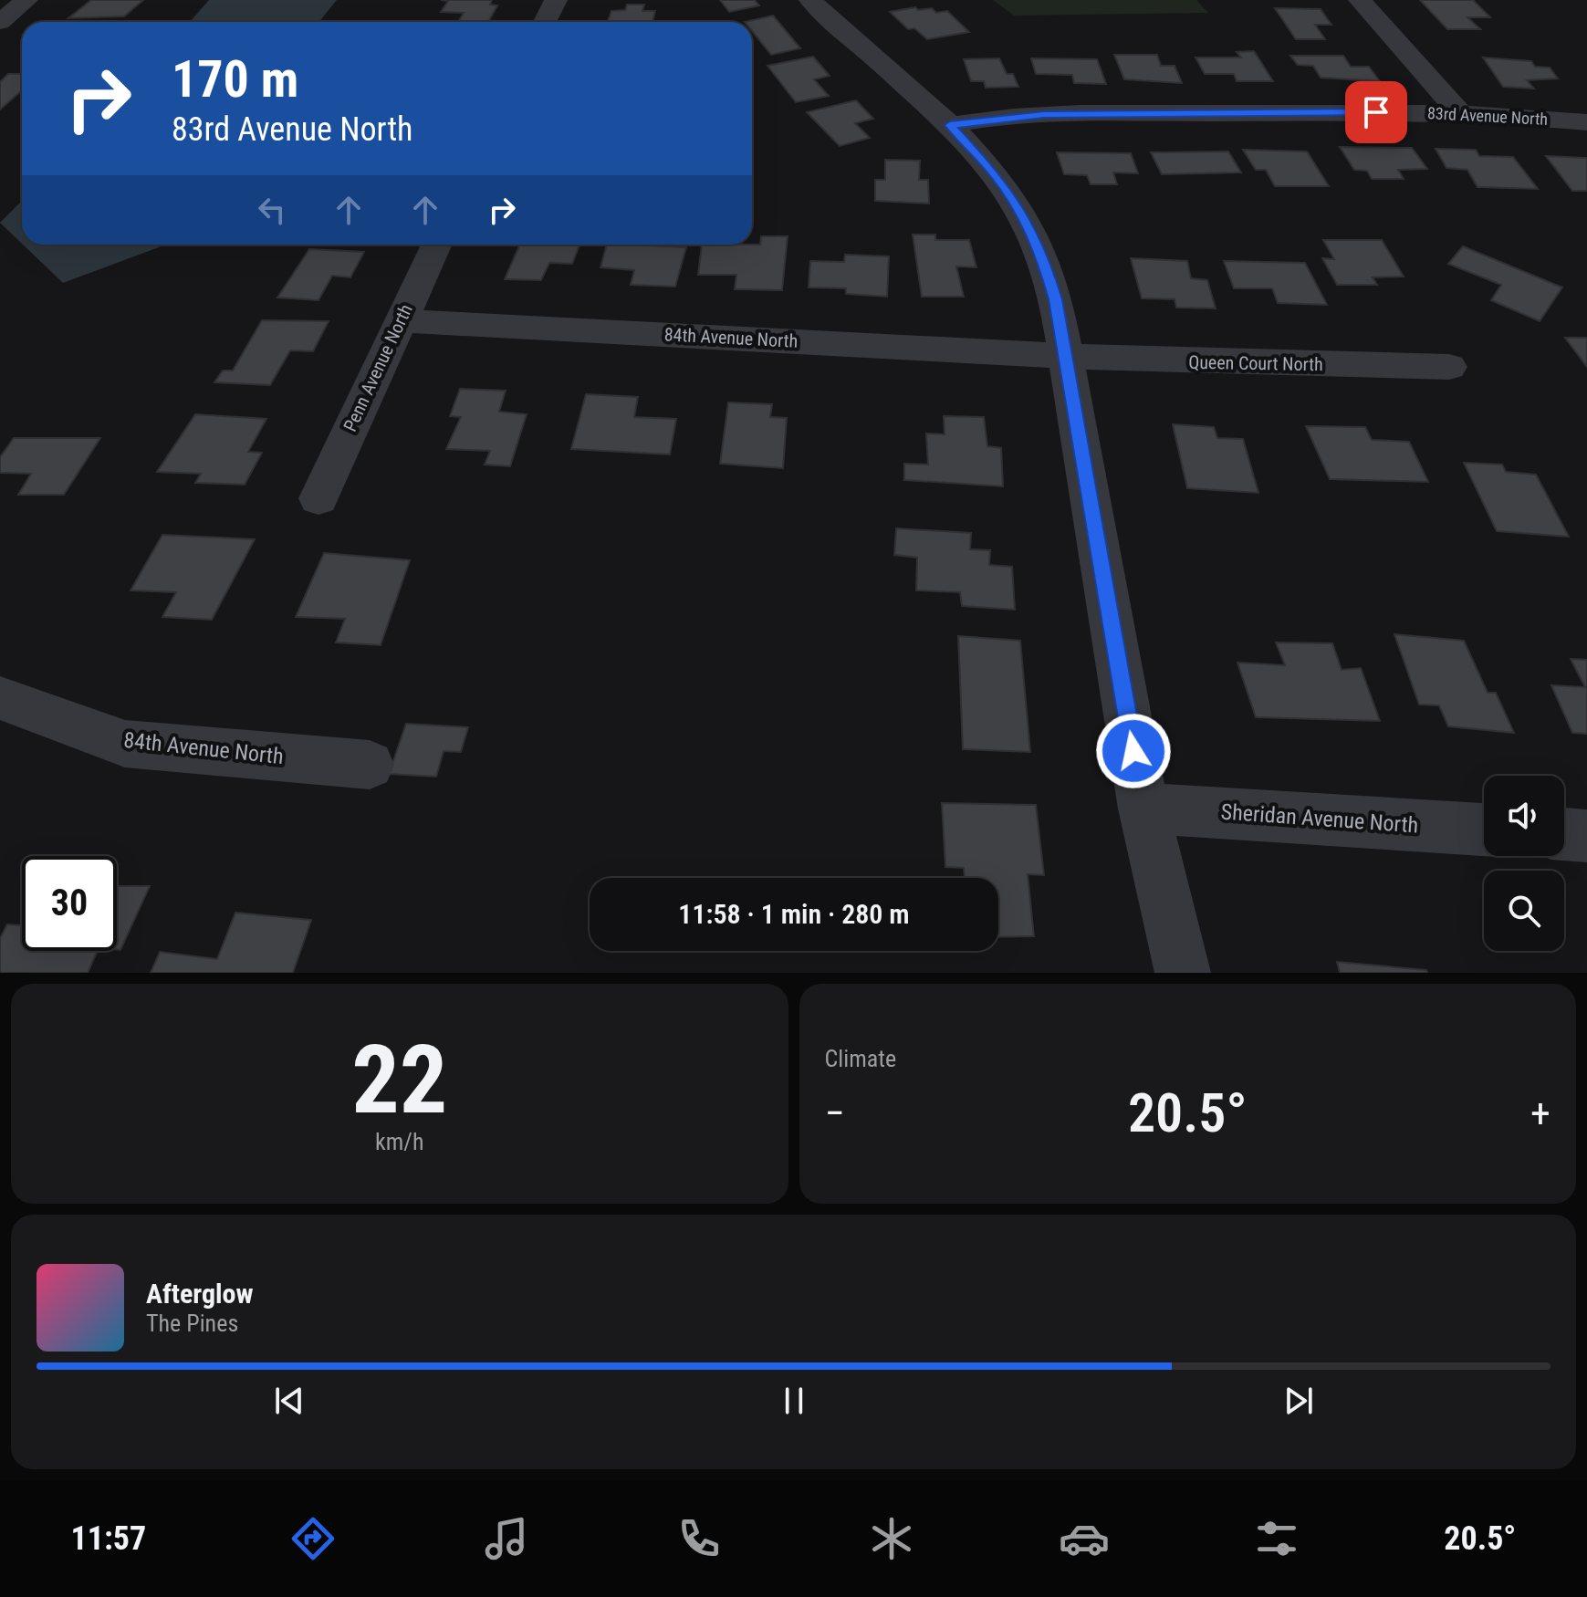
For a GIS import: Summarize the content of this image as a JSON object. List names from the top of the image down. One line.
{"streets":{"street":["83rd Avenue North","84th Avenue North","Queen Court North","Penn Avenue North","Sheridan Avenue North"]},"crossings":[["84th Avenue North","Queen Court North"],["84th Avenue North","Penn Avenue North"]],"page":{"turn":["170 m","83rd Avenue North"],"limit":"30","trip":"11:58 · 1 min · 280 m","tile":[["22","km/h"],"Climate"],"heat":["−","20.5°","+"],"song":["Afterglow","The Pines"],"tabs":["11:57","20.5°"]}}
